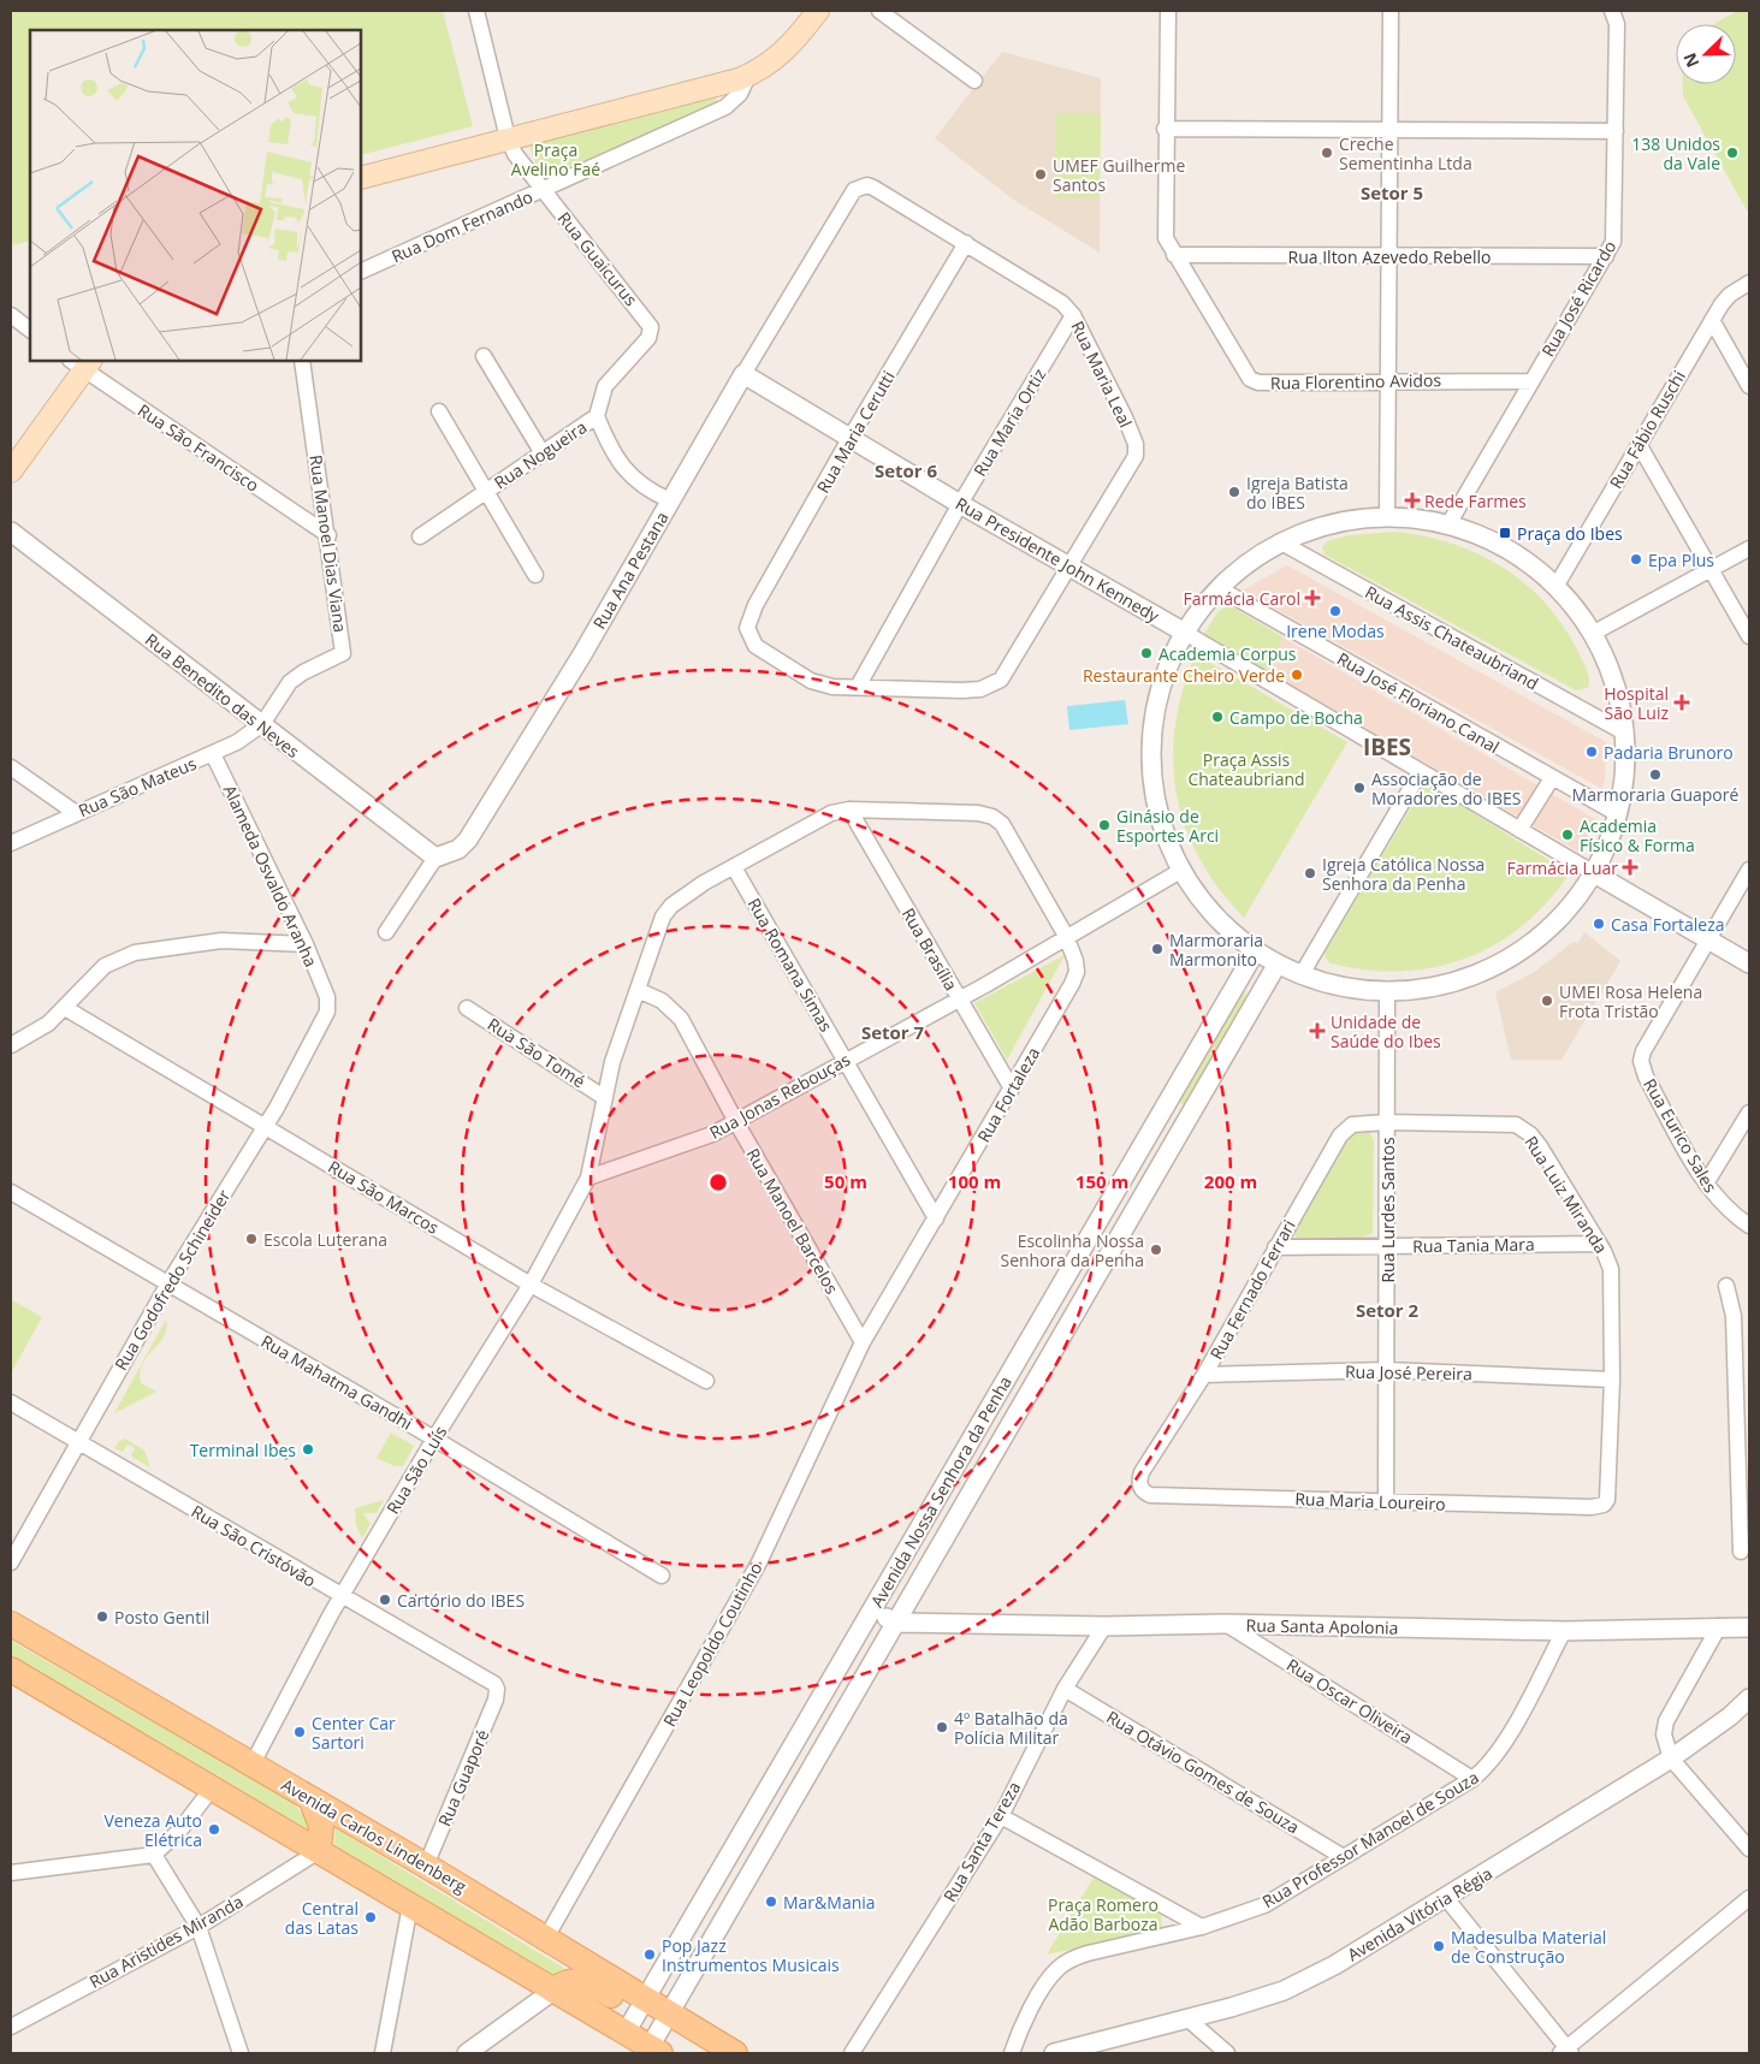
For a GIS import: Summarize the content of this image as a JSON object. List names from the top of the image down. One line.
{"streets":{"main road":["Avenida Carlos Lindenberg"],"street":["Rua Dom Fernando","Rua Ilton Azevedo Rebello","Rua Guaicurus","Rua José Ricardo","Rua Maria Leal","Rua Florentino Avidos","Rua Maria Ortiz","Rua Fábio Ruschi","Rua Maria Cerutti","Rua São Francisco","Rua Nogueira","Rua Manoel Dias Viana","Rua Presidente John Kennedy","Rua Ana Pestana","Rua Assis Chateaubriand","Rua Benedito das Neves","Rua José Floriano Canal","Rua São Mateus","Alameda Osvaldo Aranha","Rua Brasília","Rua Romana Simas","Rua São Tomé","Rua Fortaleza","Rua Jonas Rebouças","Rua Eurico Sales","Rua Luiz Miranda","Rua São Marcos","Rua Lurdes Santos","Rua Manoel Barcelos","Rua Tania Mara","Rua Godofredo Schineider","Rua Fernado Ferrari","Rua José Pereira","Rua Mahatma Gandhi","Rua São Luís","Avenida Nossa Senhora da Penha","Rua Maria Loureiro","Rua São Cristóvão","Rua Santa Apolonia","Rua Leopoldo Coutinho","Rua Oscar Oliveira","Rua Otávio Gomes de Souza","Rua Guaporé","Rua Professor Manoel de Souza","Rua Santa Tereza","Avenida Vitória Régia","Rua Aristides Miranda"]},"crossings":[["Rua Dom Fernando","Rua Guaicurus"],["Rua Ilton Azevedo Rebello","Rua José Ricardo"],["Rua Ilton Azevedo Rebello","Rua Florentino Avidos"],["Rua Guaicurus","Rua Nogueira"],["Rua José Ricardo","Rua Florentino Avidos"],["Rua Maria Leal","Rua Maria Ortiz"],["Rua Maria Leal","Rua Maria Cerutti"],["Rua Maria Leal","Rua Presidente John Kennedy"],["Rua Maria Leal","Rua Ana Pestana"],["Rua Maria Ortiz","Rua Presidente John Kennedy"],["Rua Maria Cerutti","Rua Presidente John Kennedy"],["Rua São Francisco","Rua Manoel Dias Viana"],["Rua Manoel Dias Viana","Rua Benedito das Neves"],["Rua Manoel Dias Viana","Rua São Mateus"],["Rua Presidente John Kennedy","Rua Ana Pestana"],["Rua Ana Pestana","Rua Benedito das Neves"],["Rua Benedito das Neves","Rua São Mateus"],["Rua São Mateus","Alameda Osvaldo Aranha"],["Alameda Osvaldo Aranha","Rua Godofredo Schineider"],["Rua Brasília","Rua Fortaleza"],["Rua Brasília","Rua Jonas Rebouças"],["Rua Brasília","Rua São Luís"],["Rua Romana Simas","Rua Fortaleza"],["Rua Romana Simas","Rua Jonas Rebouças"],["Rua Romana Simas","Rua São Luís"],["Rua São Tomé","Rua São Luís"],["Rua Fortaleza","Rua Jonas Rebouças"],["Rua Fortaleza","Rua Manoel Barcelos"],["Rua Fortaleza","Rua São Luís"],["Rua Fortaleza","Rua Leopoldo Coutinho"],["Rua Jonas Rebouças","Rua Manoel Barcelos"],["Rua Jonas Rebouças","Rua São Luís"],["Rua Luiz Miranda","Rua Lurdes Santos"],["Rua Luiz Miranda","Rua Tania Mara"],["Rua Luiz Miranda","Rua Fernado Ferrari"],["Rua Luiz Miranda","Rua José Pereira"],["Rua Luiz Miranda","Rua Maria Loureiro"],["Rua São Marcos","Rua Godofredo Schineider"],["Rua São Marcos","Rua São Luís"],["Rua Lurdes Santos","Rua Tania Mara"],["Rua Lurdes Santos","Rua Fernado Ferrari"],["Rua Lurdes Santos","Rua José Pereira"],["Rua Lurdes Santos","Rua Maria Loureiro"],["Rua Manoel Barcelos","Rua São Luís"],["Rua Manoel Barcelos","Rua Leopoldo Coutinho"],["Rua Tania Mara","Rua Fernado Ferrari"],["Rua Godofredo Schineider","Rua Mahatma Gandhi"],["Rua Godofredo Schineider","Rua São Cristóvão"],["Rua Fernado Ferrari","Rua José Pereira"],["Rua Fernado Ferrari","Rua Maria Loureiro"],["Rua Mahatma Gandhi","Rua São Luís"],["Rua São Luís","Rua São Cristóvão"],["Rua São Luís","Avenida Carlos Lindenberg"],["Avenida Nossa Senhora da Penha","Rua Santa Apolonia"],["Avenida Nossa Senhora da Penha","Avenida Carlos Lindenberg"],["Rua São Cristóvão","Rua Guaporé"],["Rua Santa Apolonia","Rua Oscar Oliveira"],["Rua Santa Apolonia","Rua Professor Manoel de Souza"],["Rua Santa Apolonia","Rua Santa Tereza"],["Rua Leopoldo Coutinho","Avenida Carlos Lindenberg"],["Rua Oscar Oliveira","Rua Professor Manoel de Souza"],["Rua Otávio Gomes de Souza","Rua Professor Manoel de Souza"],["Rua Otávio Gomes de Souza","Rua Santa Tereza"],["Rua Guaporé","Avenida Carlos Lindenberg"]],"districts":["Setor 5","Setor 6","IBES","Setor 7","Setor 2"],"parks":["Praça Avelino Faé","Praça Assis Chateaubriand","Praça Romero Adão Barboza"],"places":{"other":["Creche Sementinha Ltda","138 Unidos da Vale","UMEF Guilherme Santos","Igreja Batista do IBES","Epa Plus","Irene Modas","Academia Corpus","Restaurante Cheiro Verde","Campo de Bocha","Padaria Brunoro","Marmoraria Guaporé","Associação de Moradores do IBES","Ginásio de Esportes Arci","Academia Físico & Forma","Igreja Católica Nossa Senhora da Penha","Casa Fortaleza","Marmoraria Marmonito","UMEI Rosa Helena Frota Tristão","Escola Luterana","Escolinha Nossa Senhora da Penha","Terminal Ibes","Cartório do IBES","Posto Gentil","4º Batalhão da Polícia Militar","Center Car Sartori","Veneza Auto Elétrica","Mar&Mania","Central das Latas","Madesulba Material de Construção","Pop Jazz Instrumentos Musicais"],"health":["Rede Farmes","Farmácia Carol","Hospital São Luiz","Farmácia Luar","Unidade de Saúde do Ibes"],"transit":["Praça do Ibes"]},"north":"bottom left","rings":["50 m","100 m","150 m","200 m"]}
